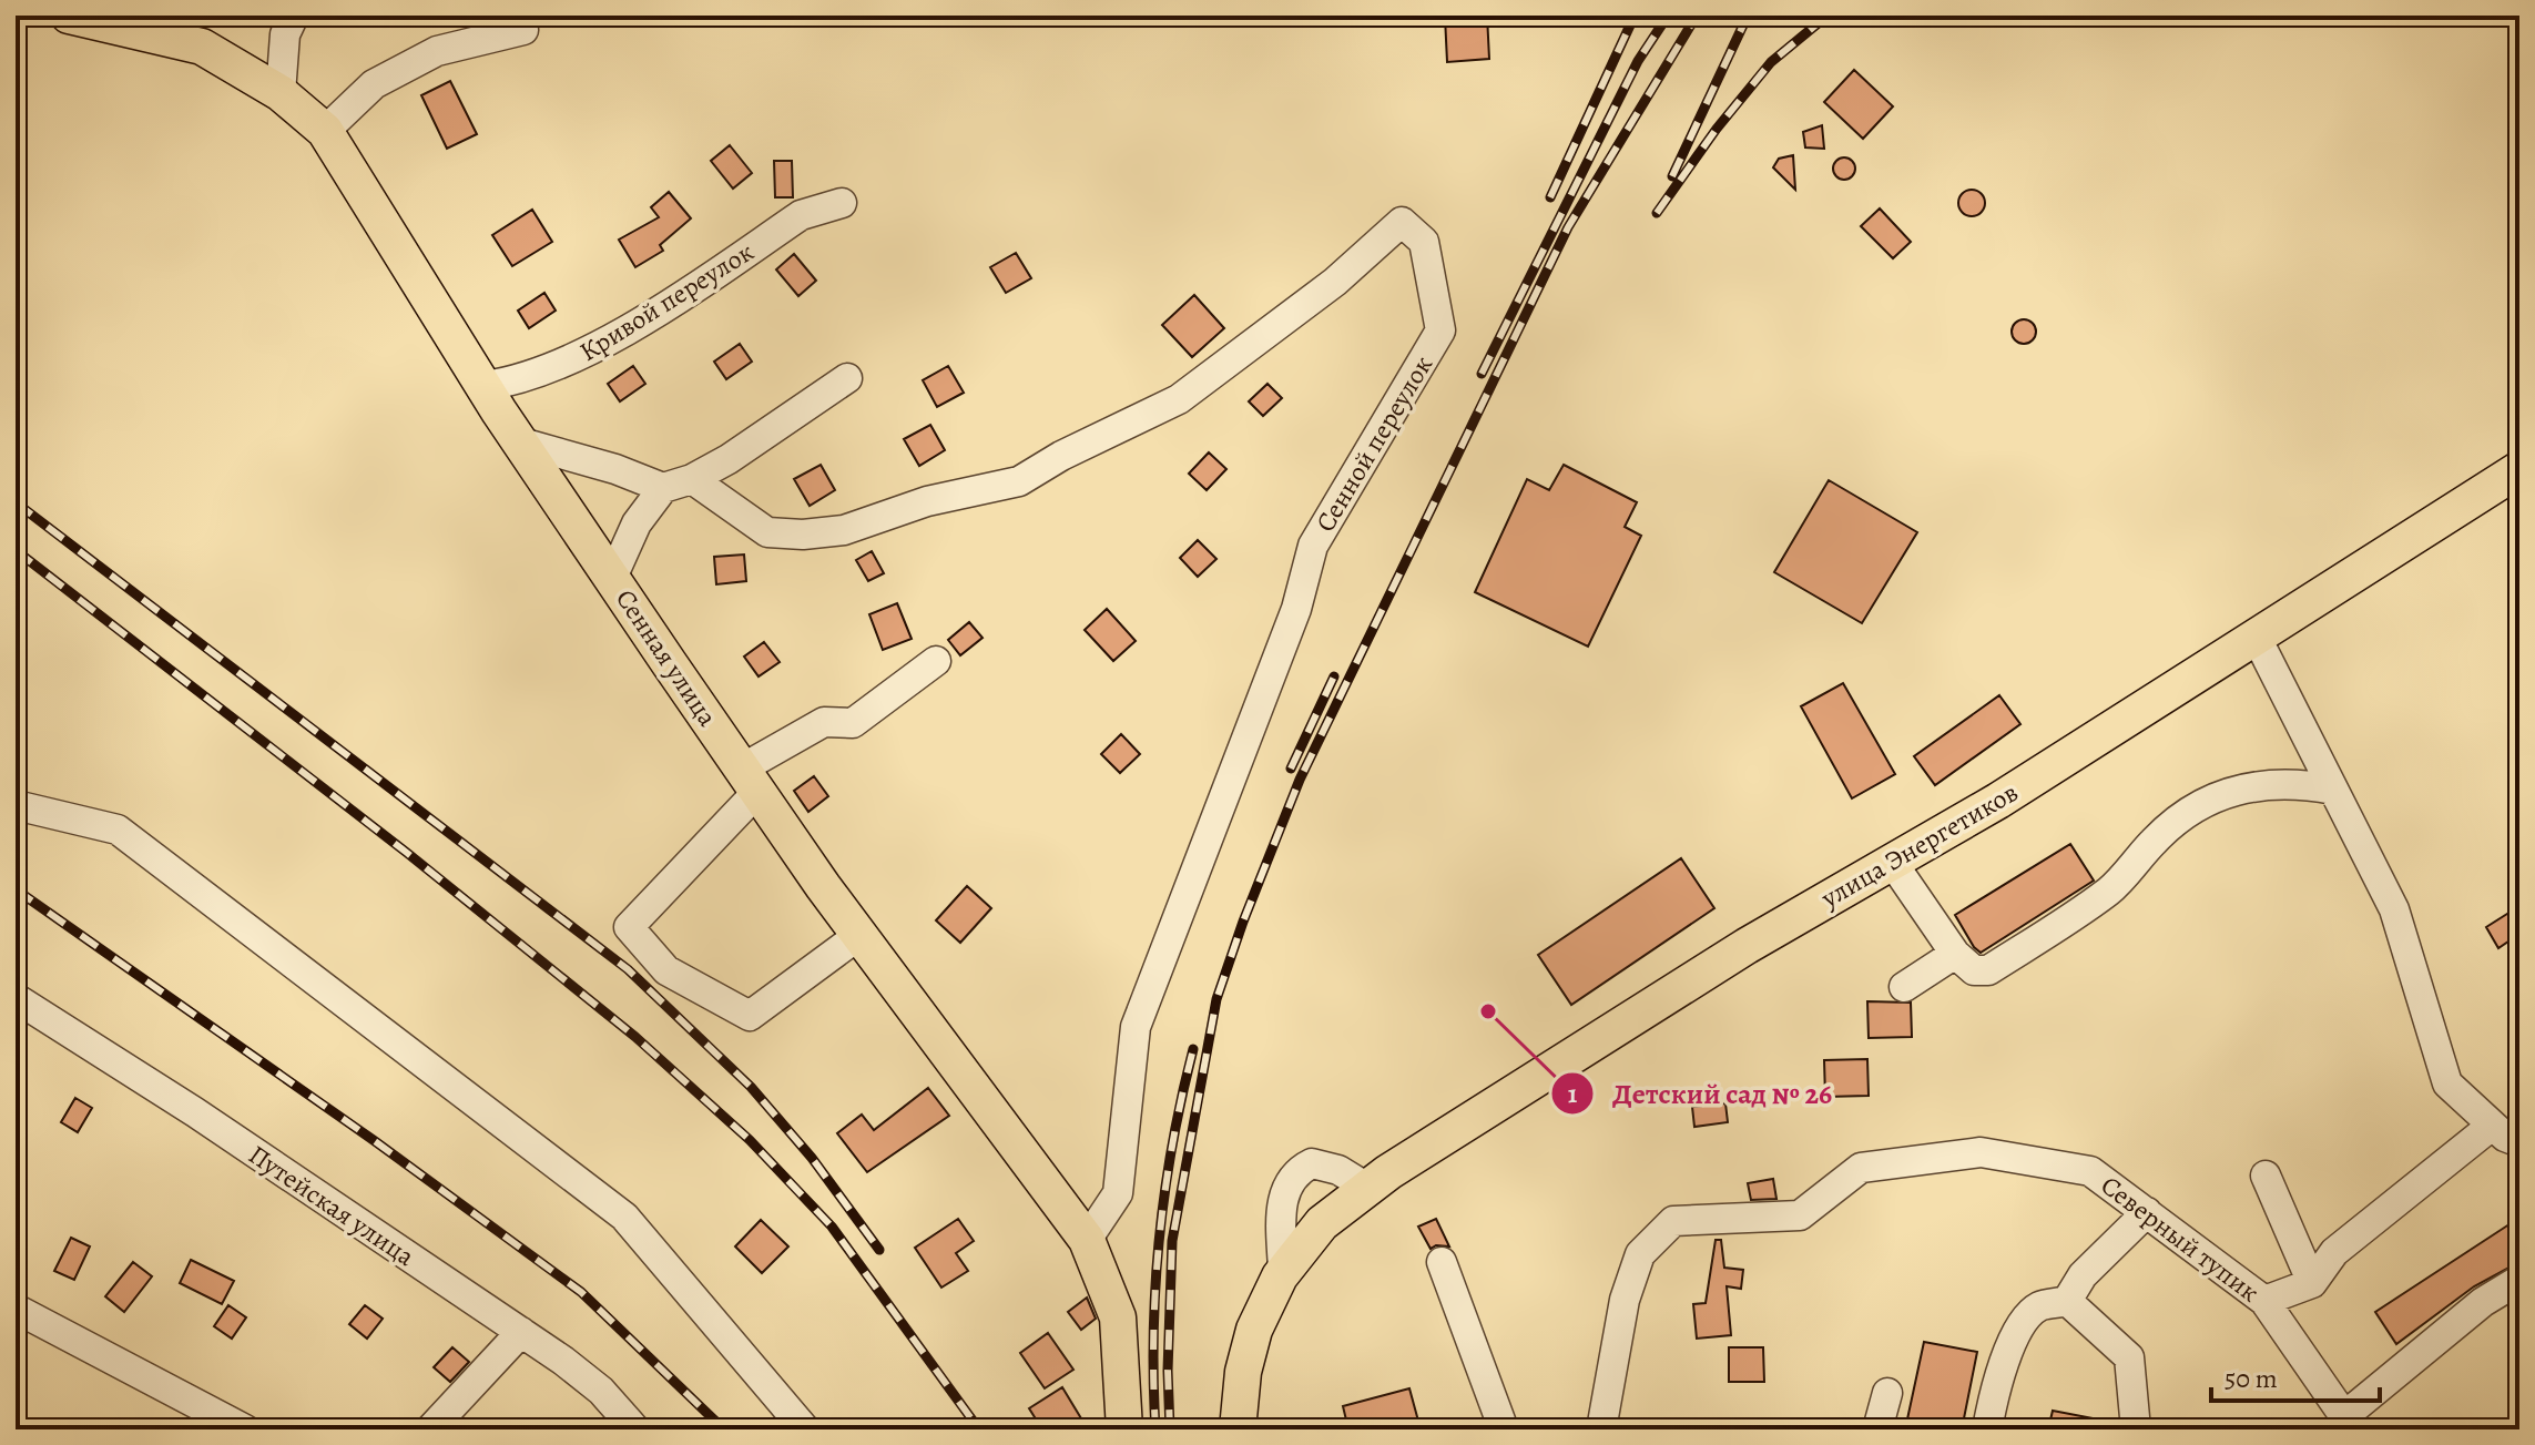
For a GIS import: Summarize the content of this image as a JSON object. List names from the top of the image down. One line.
{"streets":{"main road":["Сенная улица","улица Энергетиков"],"street":["Кривой переулок","Сенной переулок","Путейская улица","Северный тупик"]},"crossings":[["Кривой переулок","Сенная улица"],["Сенной переулок","Сенная улица"]],"places":["Детский сад № 26"],"scale_bar":"50 m"}
